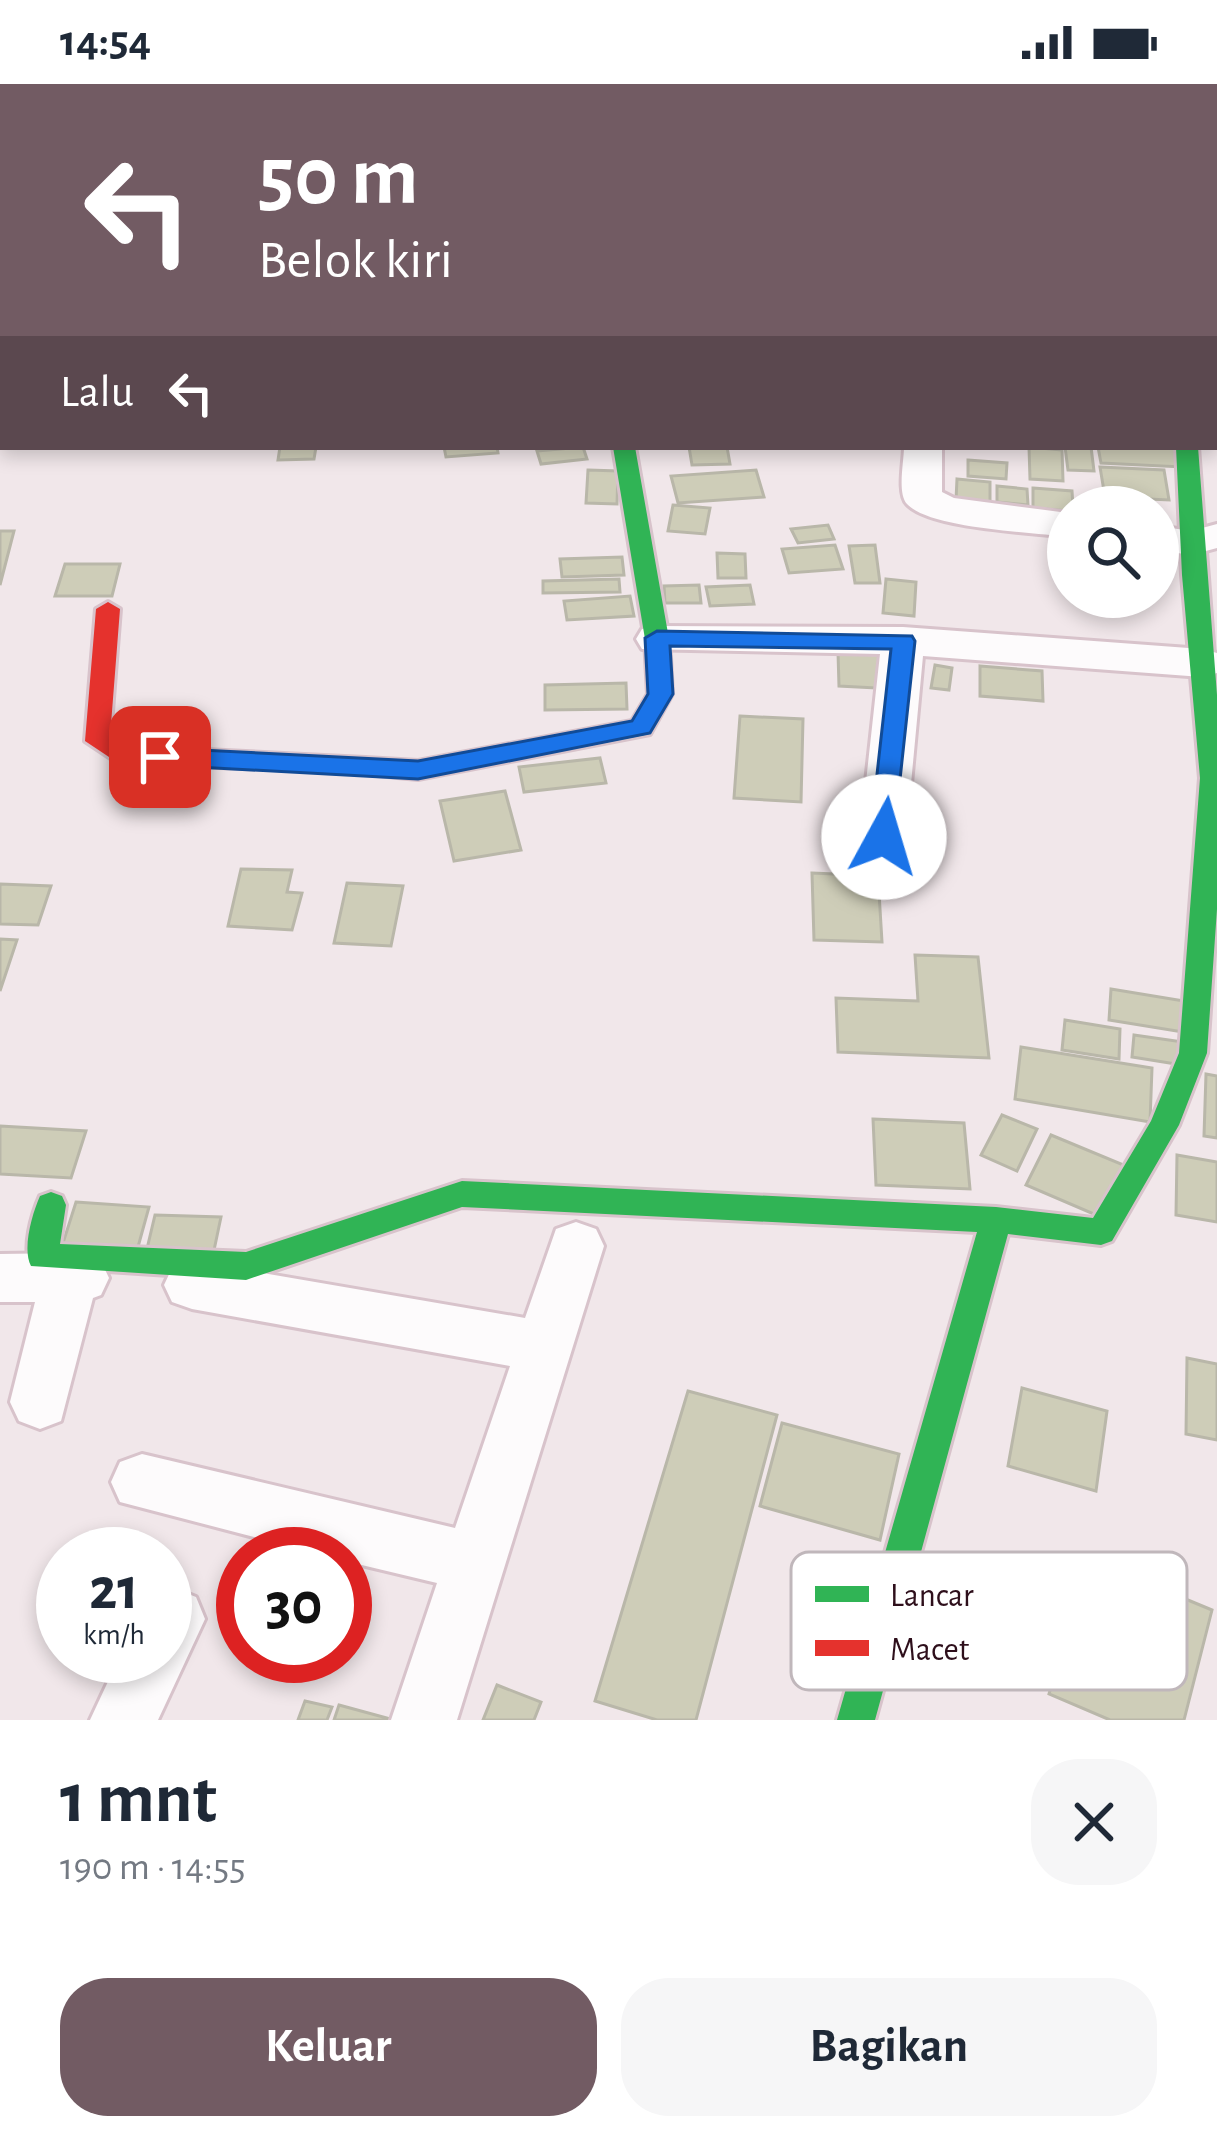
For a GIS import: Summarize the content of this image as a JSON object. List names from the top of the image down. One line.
{"legend":["Lancar","Macet"],"page":{"status":"14:54","turn":["50 m","Belok kiri"],"then":"Lalu","speed":"21 km/h","limit":"30","heading":["1 mnt","190 m · 14:55"],"buttons":["Keluar","Bagikan"]}}
